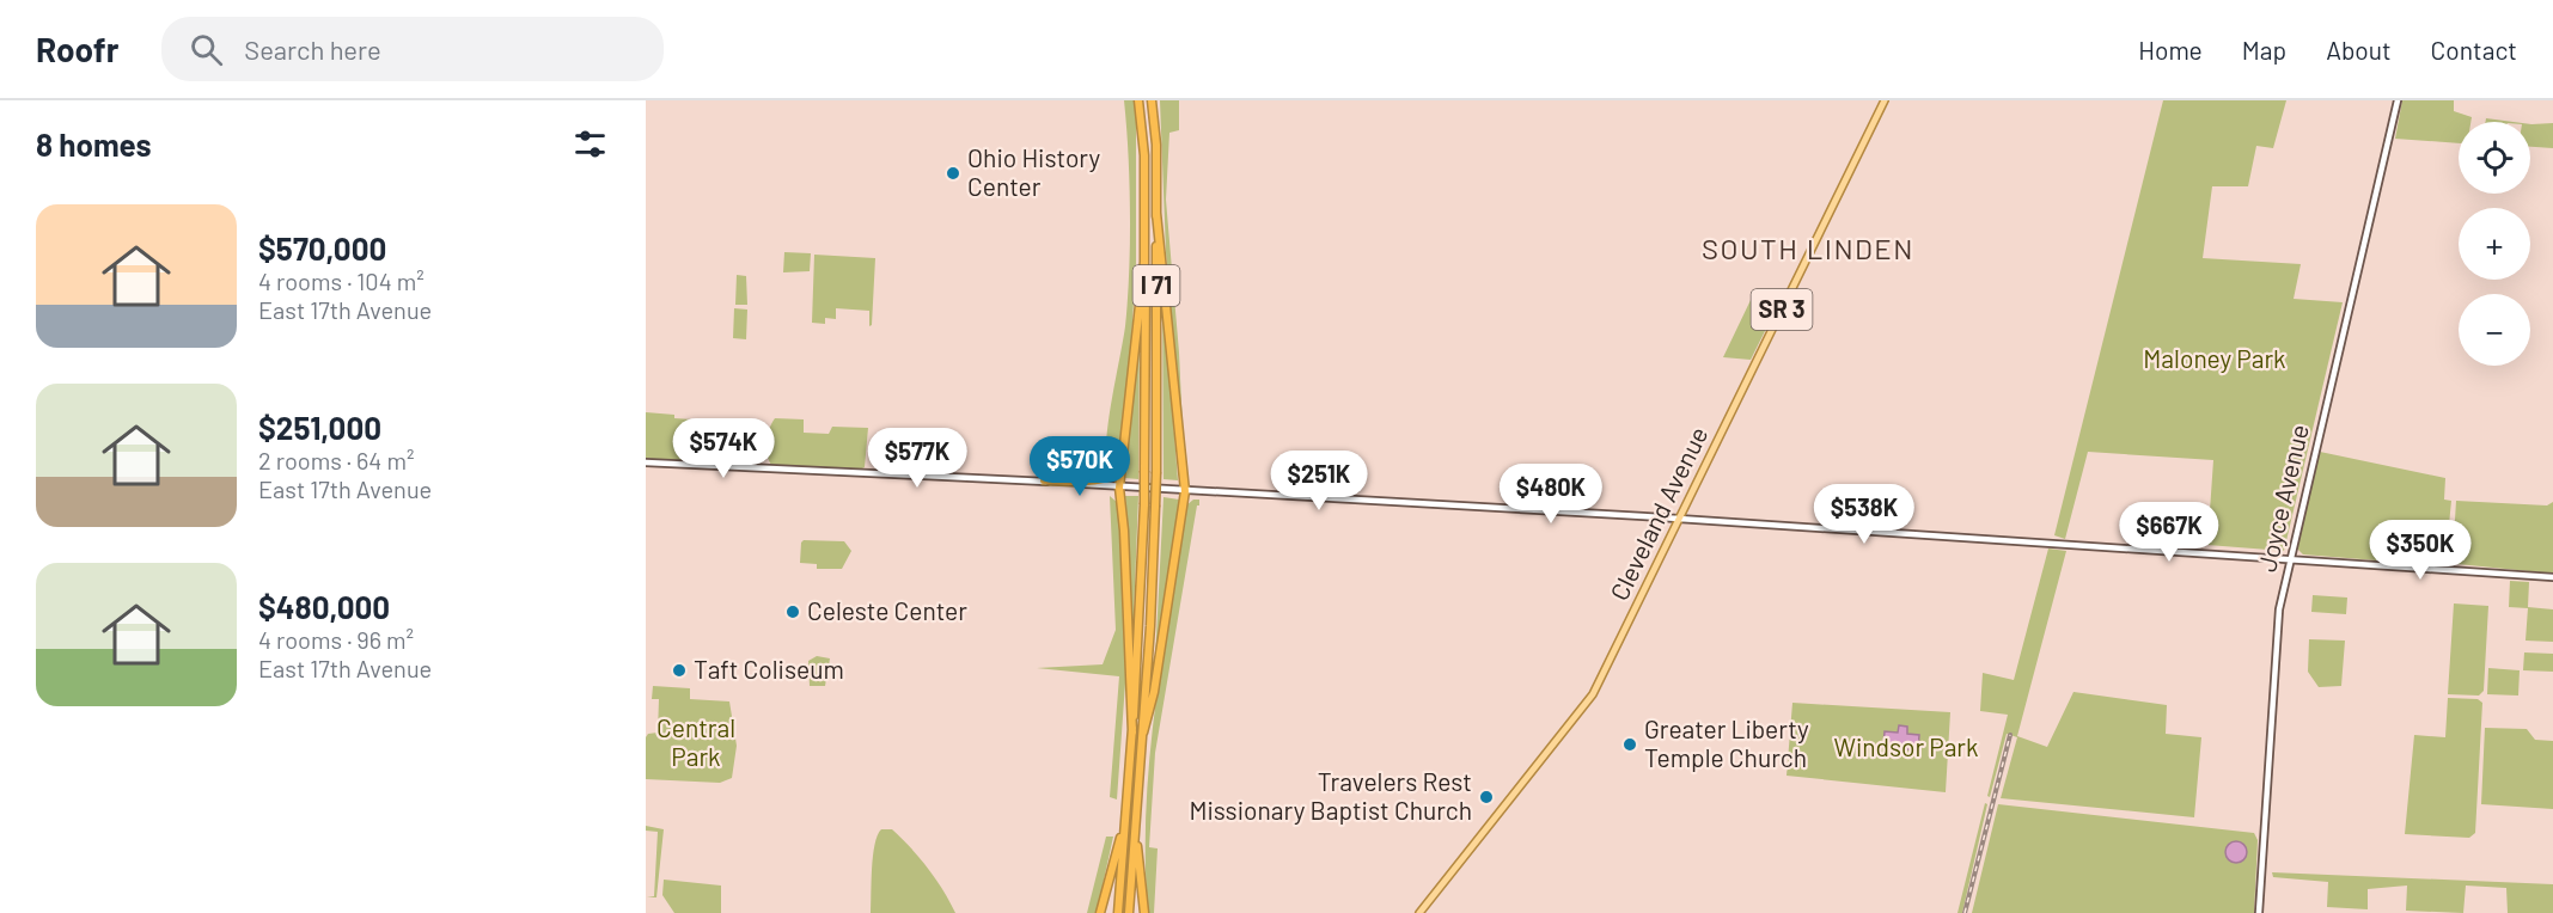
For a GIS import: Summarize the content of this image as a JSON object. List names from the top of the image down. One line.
{"streets":{"highway":["I 71"],"main road":["SR 3","Cleveland Avenue"],"street":["Joyce Avenue"]},"districts":["SOUTH LINDEN"],"parks":["Maloney Park","Central Park","Windsor Park"],"places":["Ohio History Center","Celeste Center","Taft Coliseum","Greater Liberty Temple Church","Travelers Rest Missionary Baptist Church"],"page":{"header":"Roofr","search":"Search here","nav":["Home","Map","About","Contact"],"heading":"8 homes","map_buttons":["+","−"],"list":[{"name":"$570,000","note":"4 rooms · 104 m² · East 17th Avenue"},{"name":"$251,000","note":"2 rooms · 64 m² · East 17th Avenue"},{"name":"$480,000","note":"4 rooms · 96 m² · East 17th Avenue"}],"price":["$574K","$577K","$570K","$251K","$480K","$538K","$667K","$350K"]}}
